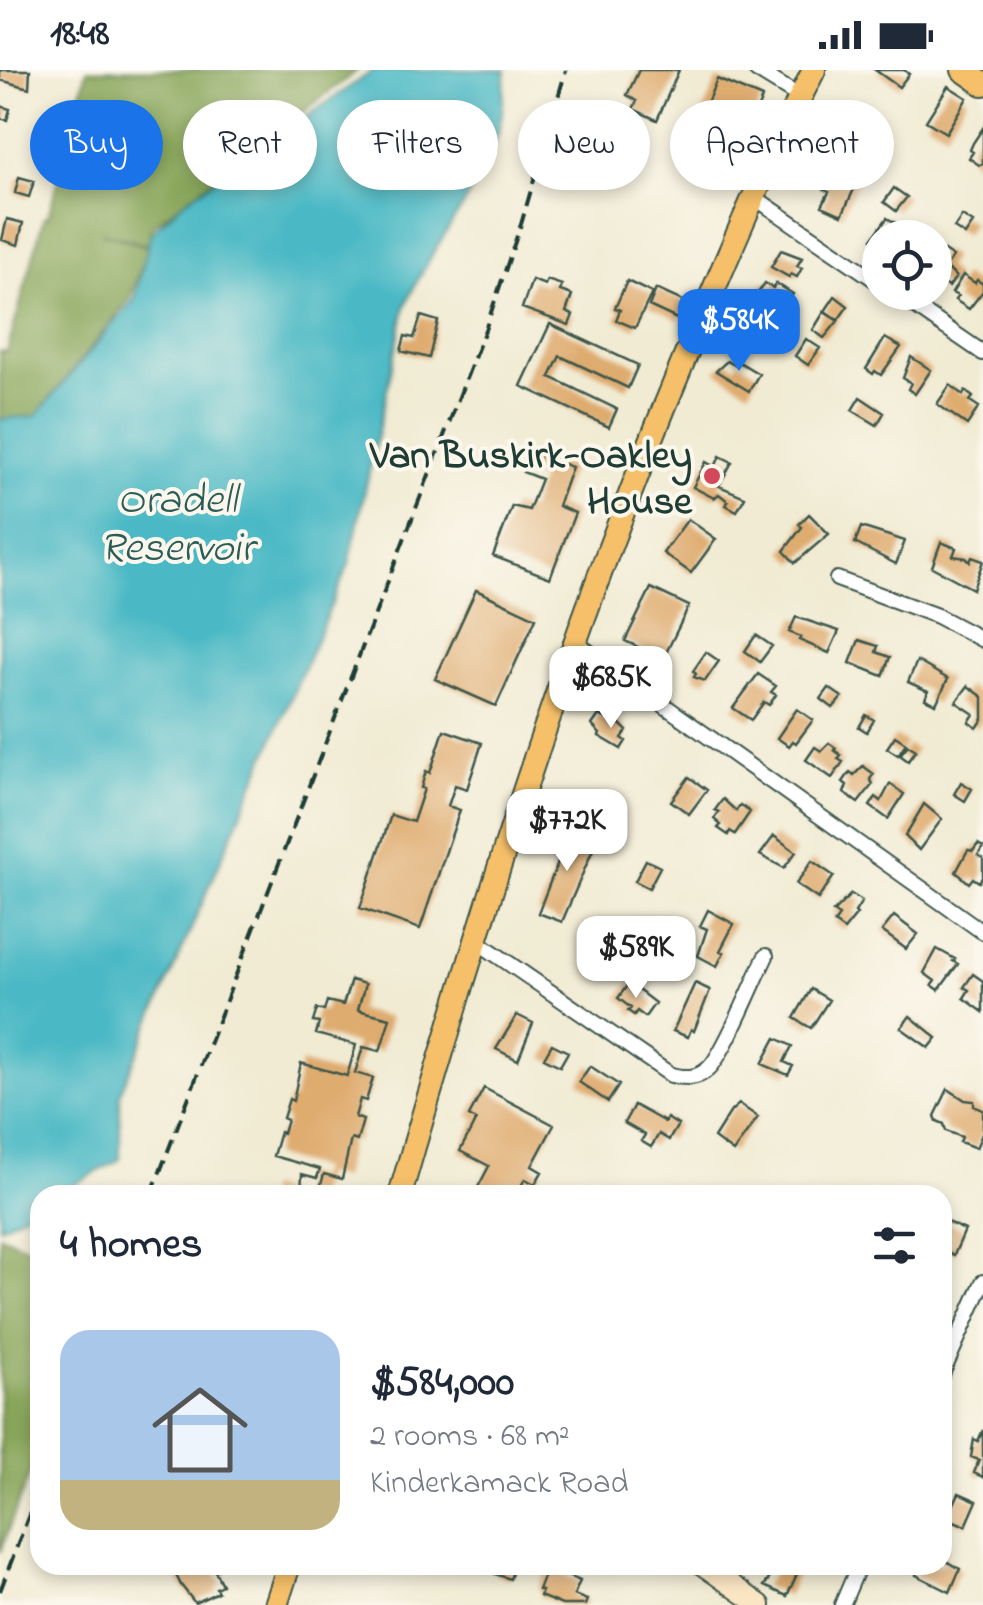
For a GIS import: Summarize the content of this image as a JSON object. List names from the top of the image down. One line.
{"water":["Oradell Reservoir"],"places":["Van Buskirk-Oakley House"],"page":{"status":"18:48","chip":["Buy","Rent","Filters","New","Apartment"],"price":["$584K","$685K","$772K","$589K"],"heading":"4 homes","list":[{"name":"$584,000","note":"2 rooms · 68 m² · Kinderkamack Road"}]}}
